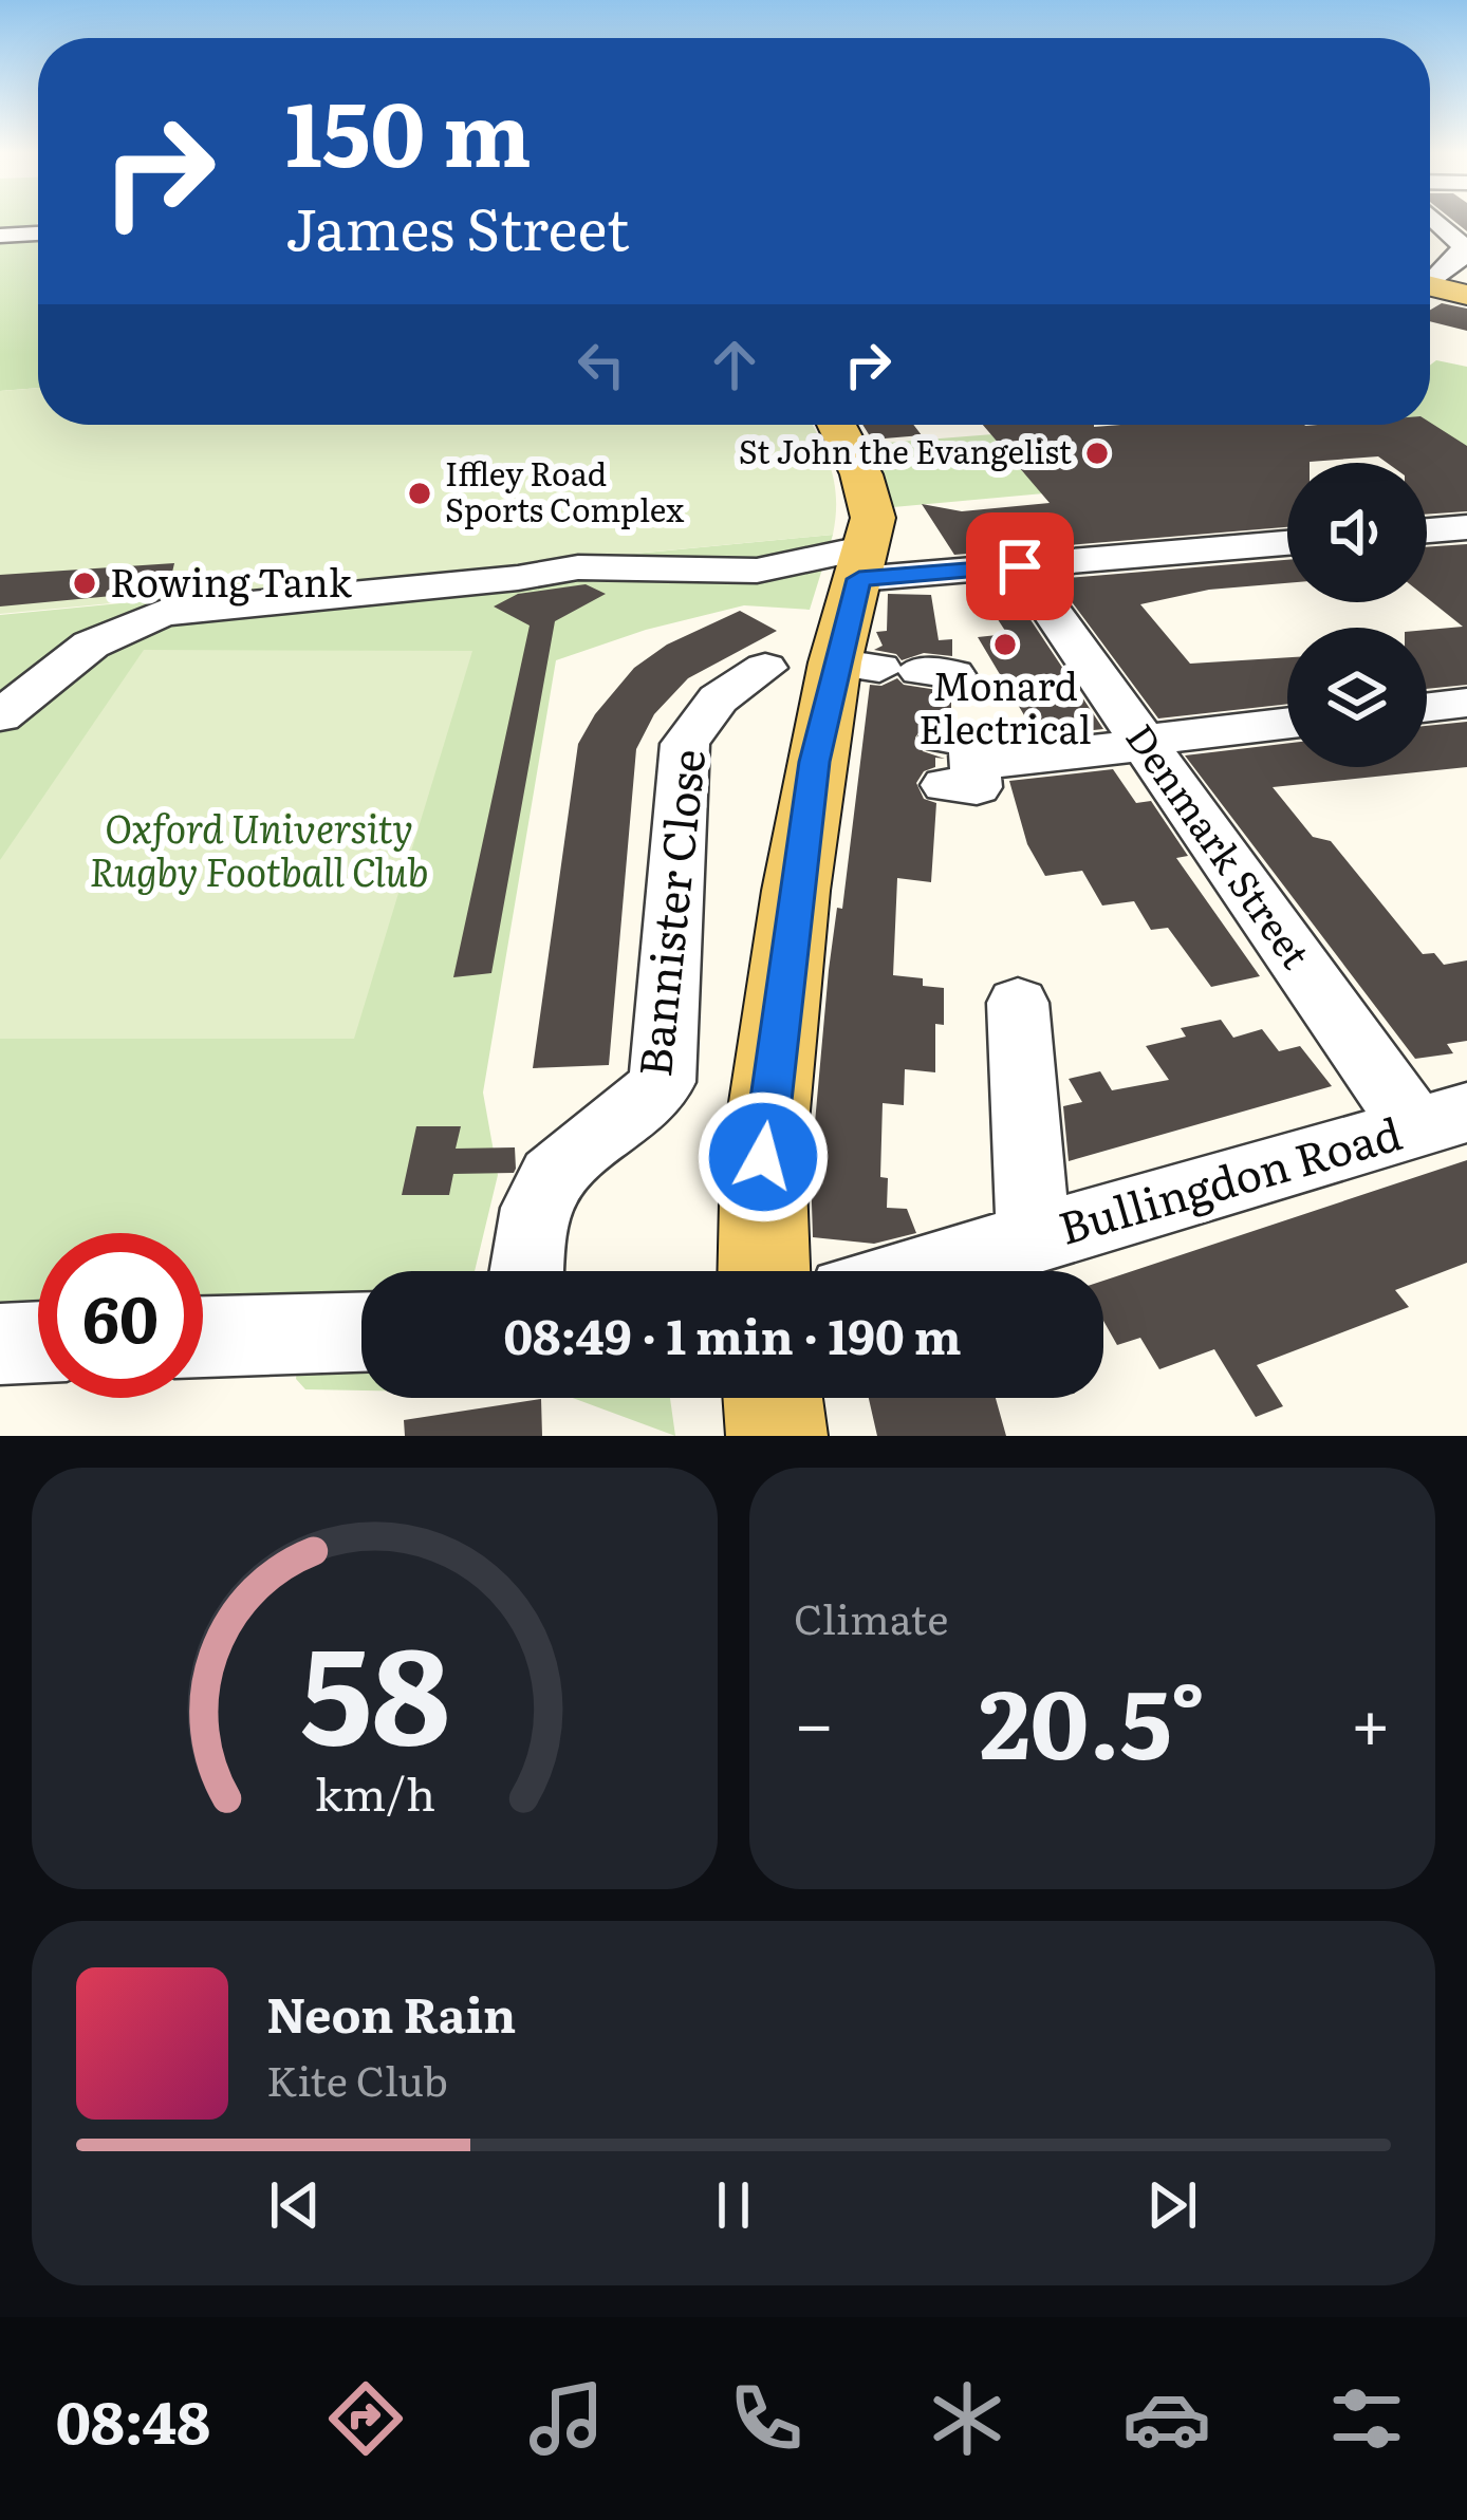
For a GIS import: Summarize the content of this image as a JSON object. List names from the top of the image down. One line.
{"streets":{"street":["Denmark Street","Bannister Close","Bullingdon Road"]},"crossings":[["Denmark Street","Bullingdon Road"]],"parks":["Oxford University Rugby Football Club"],"places":["St John the Evangelist","Iffley Road Sports Complex","Rowing Tank","Monard Electrical"],"page":{"turn":["150 m","James Street"],"limit":"60","trip":"08:49 · 1 min · 190 m","tile":"Climate","heat":["−","20.5°","+"],"song":["Neon Rain","Kite Club"],"tabs":"08:48","gauge":["58","km/h"]}}
